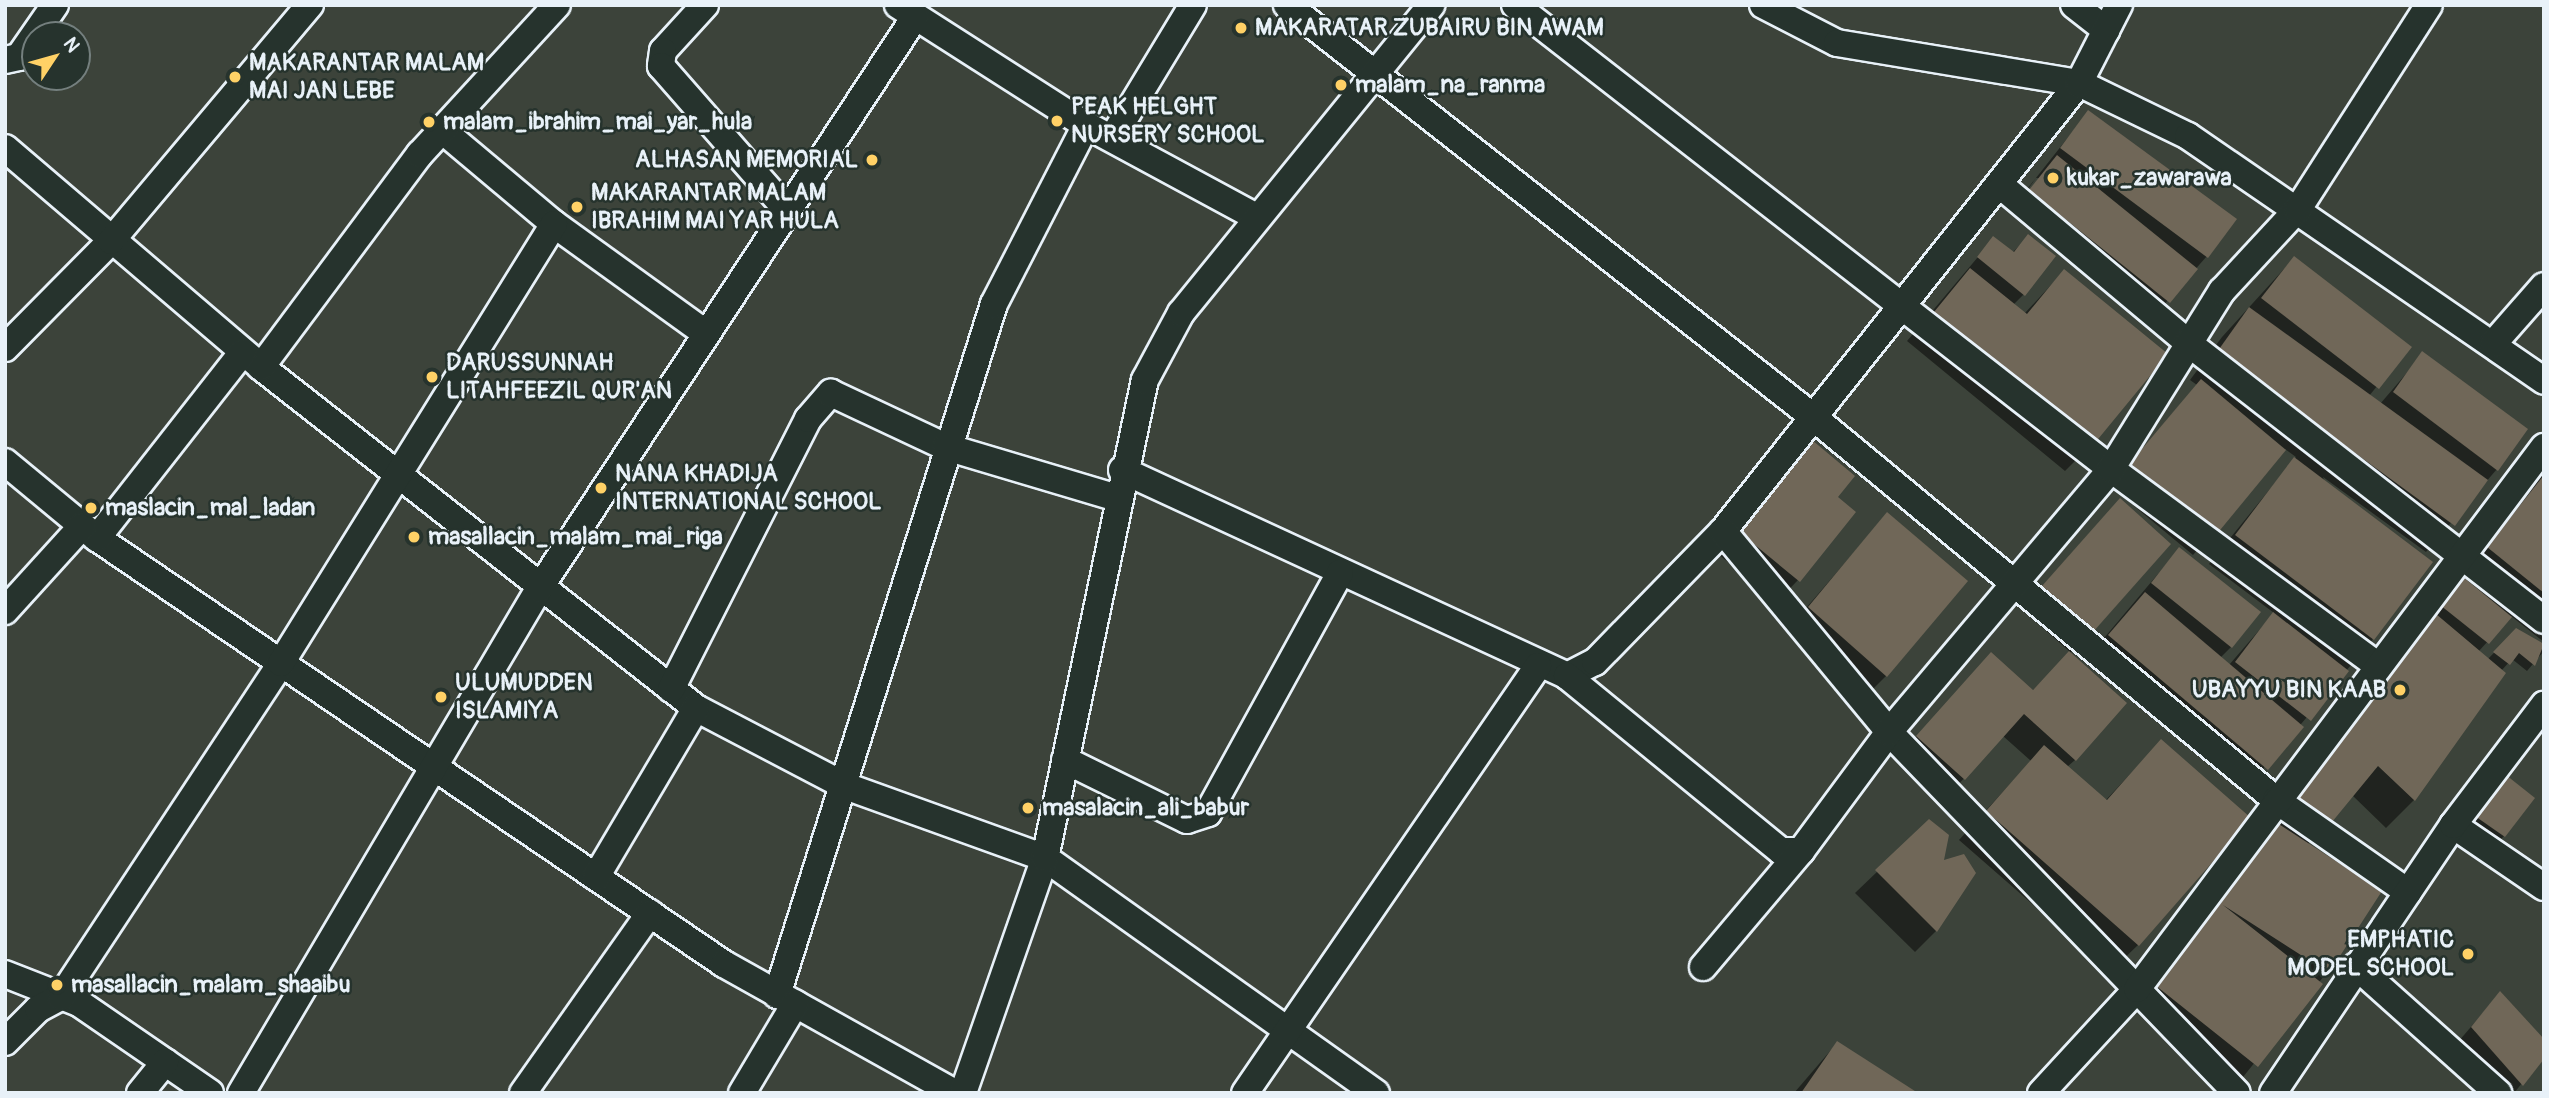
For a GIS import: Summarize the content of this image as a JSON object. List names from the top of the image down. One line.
{"places":["MAKARATAR ZUBAIRU BIN AWAM","MAKARANTAR MALAM MAI JAN LEBE","malam_na_ranma","PEAK HELGHT NURSERY SCHOOL","malam_ibrahim_mai_yar_hula","ALHASAN MEMORIAL","kukar_zawarawa","MAKARANTAR MALAM IBRAHIM MAI YAR HULA","DARUSSUNNAH LITAHFEEZIL QUR'AN","NANA KHADIJA INTERNATIONAL SCHOOL","maslacin_mal_ladan","masallacin_malam_mai_riga","UBAYYU BIN KAAB","ULUMUDDEN ISLAMIYA","masalacin_ali_babur","EMPHATIC MODEL SCHOOL","masallacin_malam_shaaibu"],"north":"top right"}
